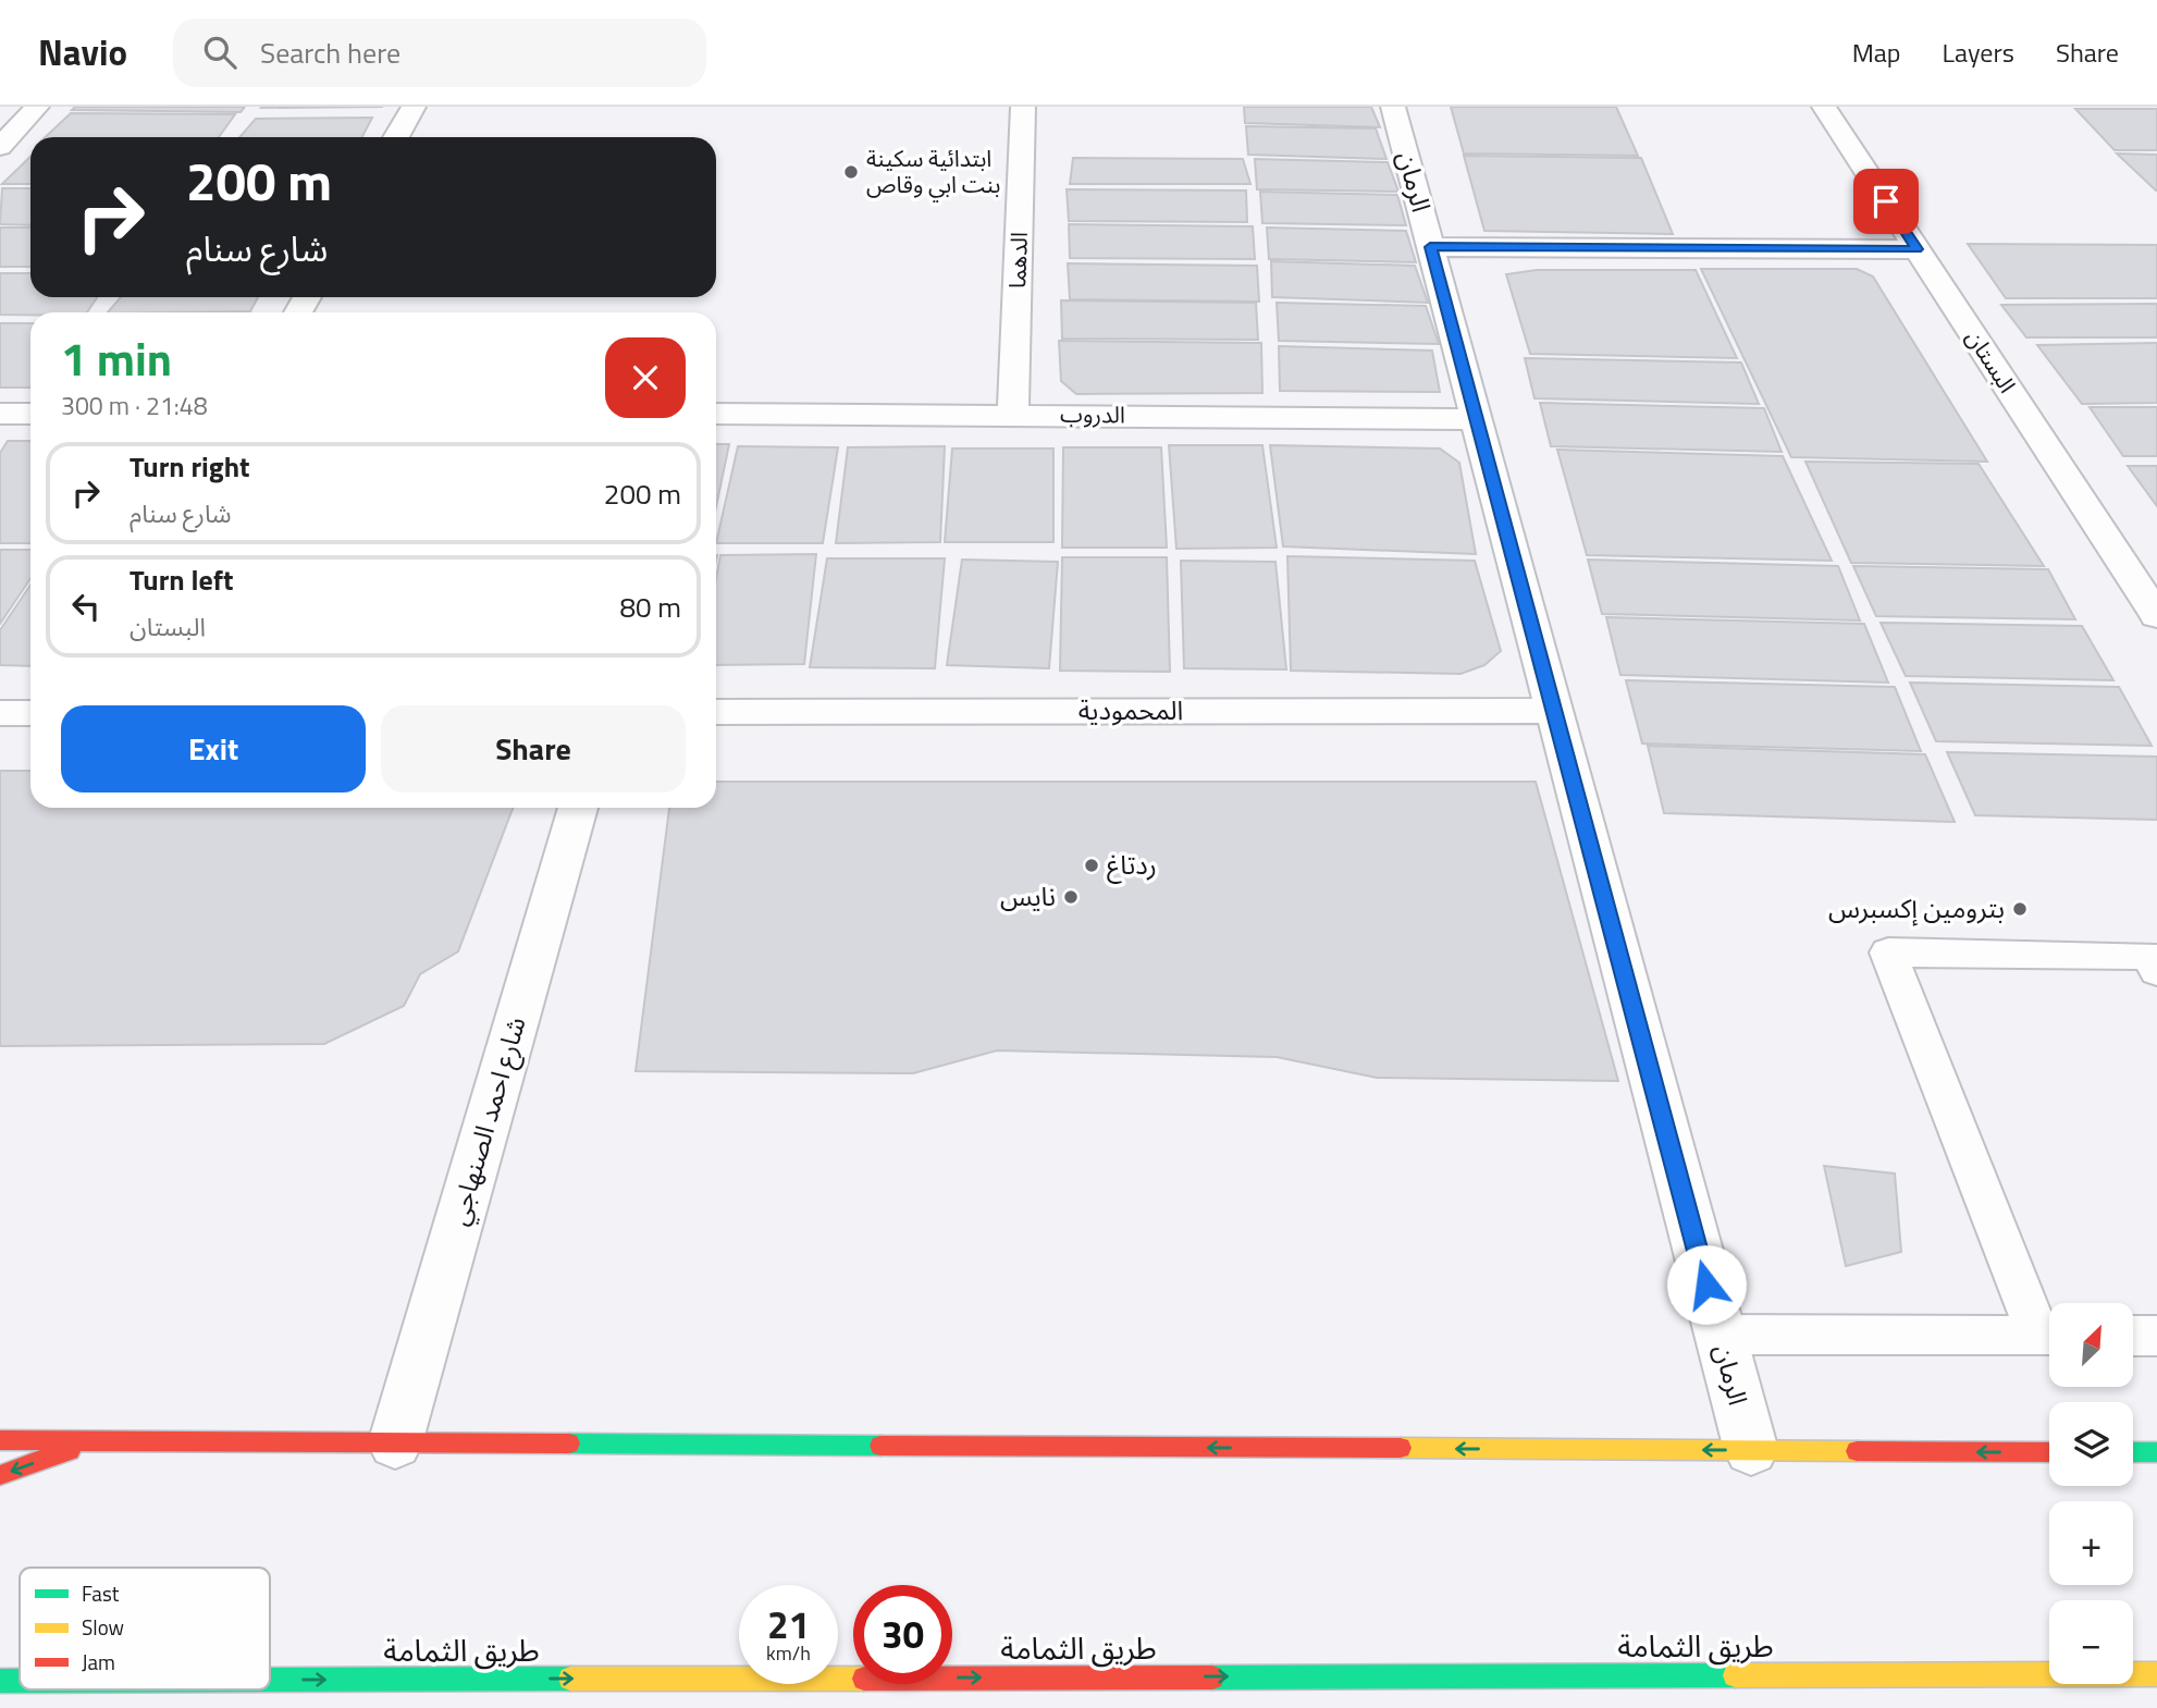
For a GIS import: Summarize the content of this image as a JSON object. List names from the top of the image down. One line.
{"streets":{"main road":["طريق الثمامة"],"street":["الرمان","الدهما","البستان","الدروب","المحمودية","شارع احمد الصنهاجي"]},"crossings":[["الرمان","الدروب"],["الرمان","المحمودية"],["الدهما","الدروب"]],"one_way":["طريق الثمامة"],"places":["ابتدائية سكينة بنت ابي وقاص","ردتاغ","نايس","بترومين إكسبرس"],"legend":["Fast","Slow","Jam"],"north":"top right","page":{"header":"Navio","search":"Search here","nav":["Map","Layers","Share"],"turn":["200 m","شارع سنام"],"heading":["1 min","300 m · 21:48"],"list":[{"name":"Turn right","note":"شارع سنام","value":"200 m"},{"name":"Turn left","note":"البستان","value":"80 m"}],"buttons":["Exit","Share"],"map_buttons":["+","−"],"speed":"21 km/h","limit":"30"}}
